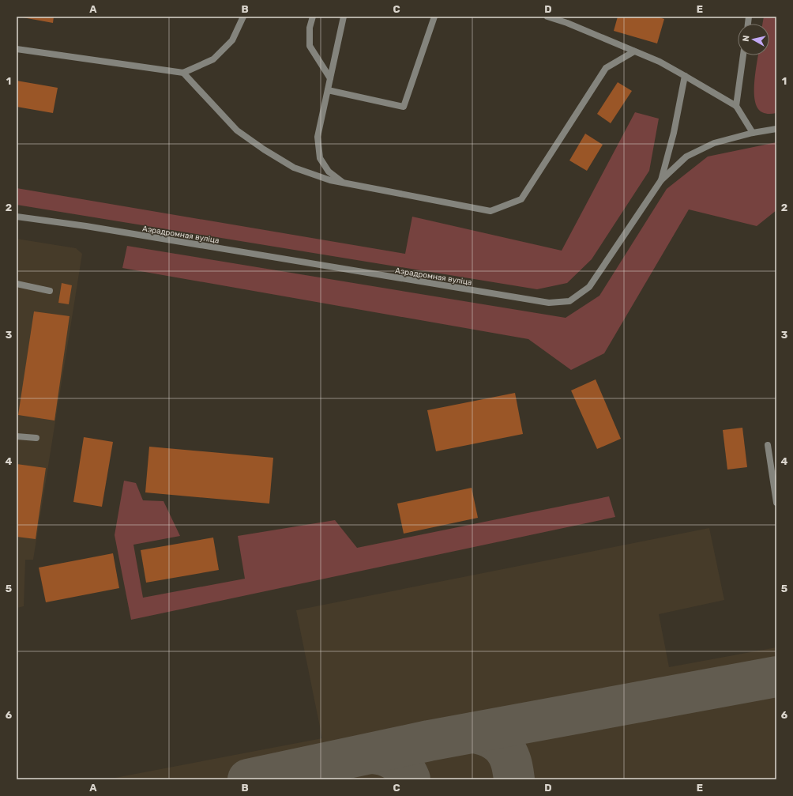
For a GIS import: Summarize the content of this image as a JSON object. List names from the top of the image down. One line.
{"streets":{"street":["Аэрадромная вуліца"]},"north":"left","grid":{"columns":["A","B","C","D","E"],"rows":["1","2","3","4","5","6"]}}
